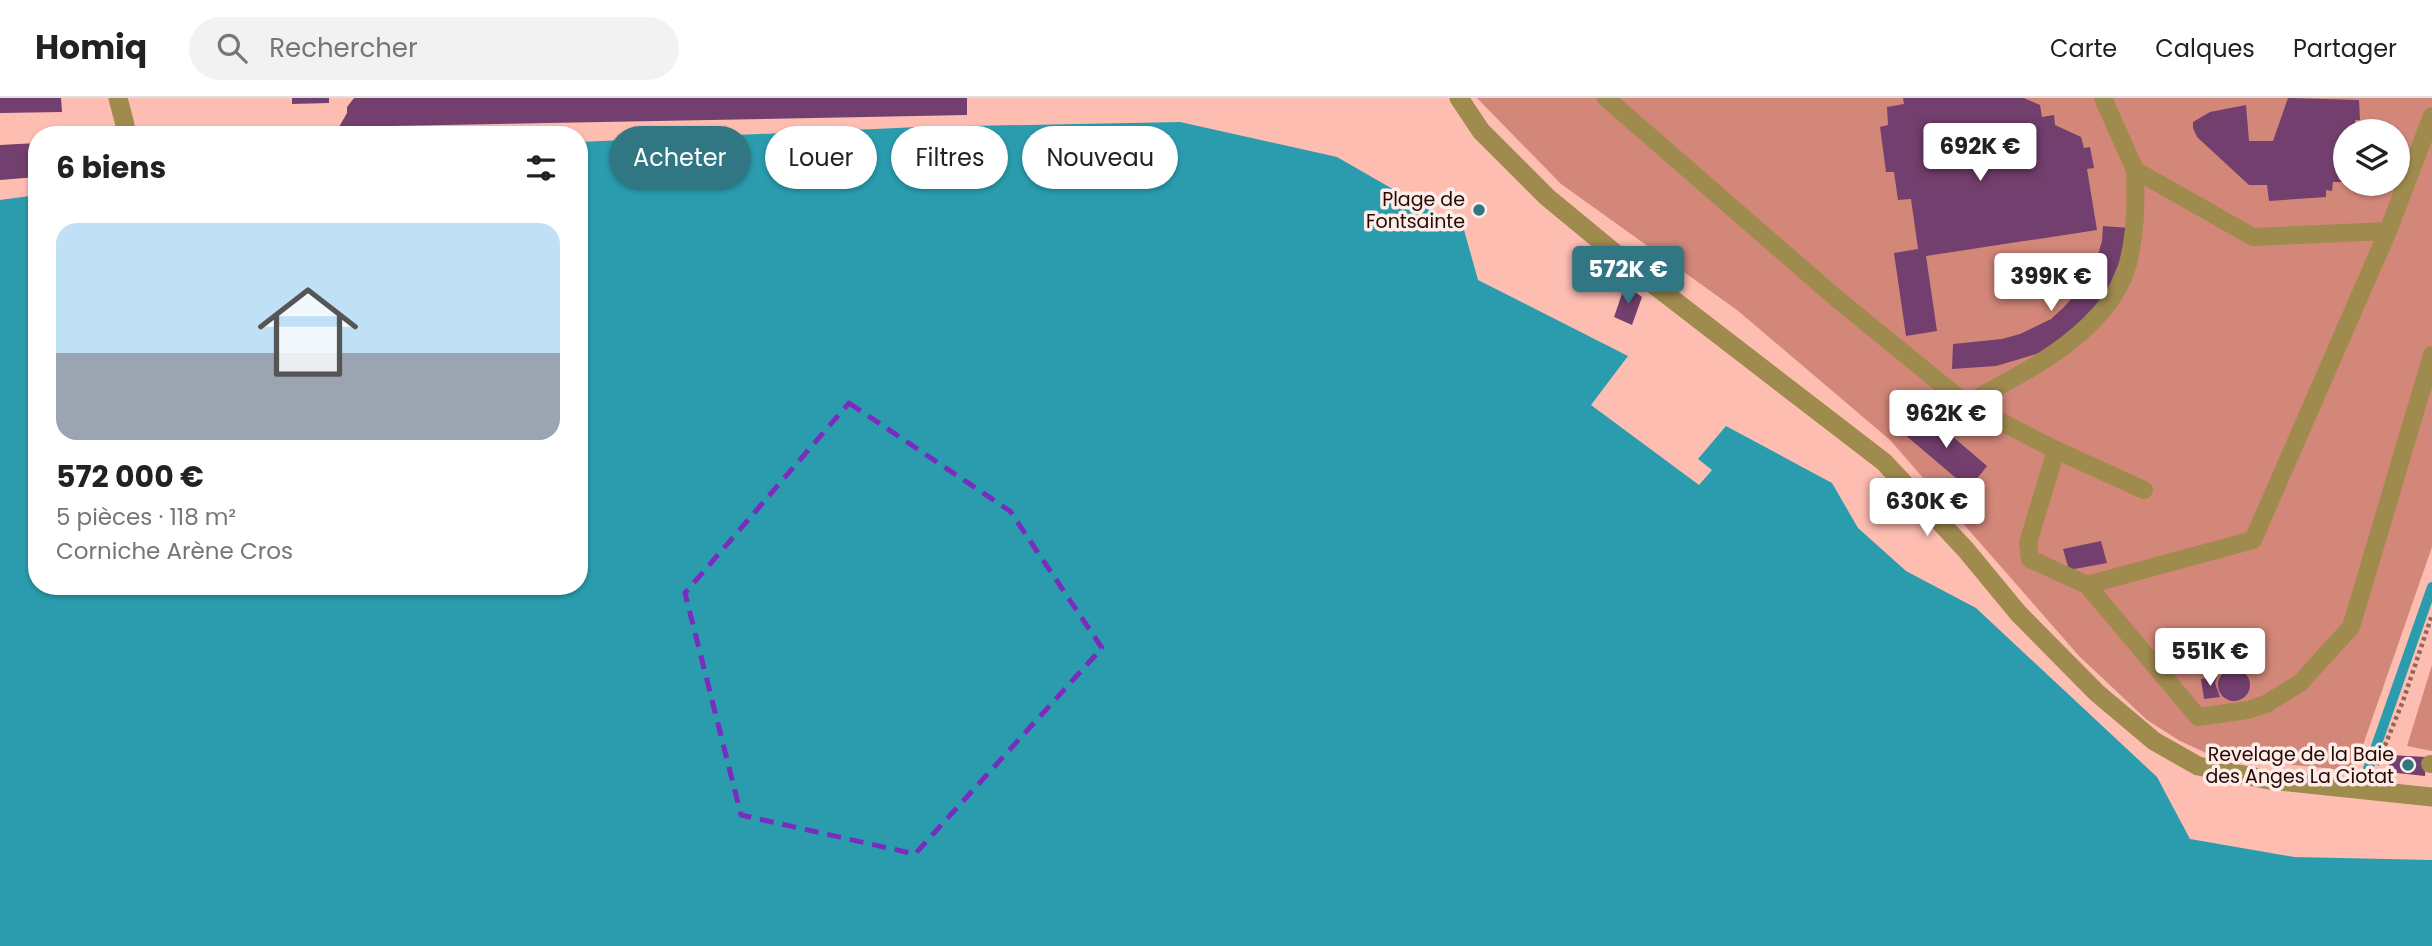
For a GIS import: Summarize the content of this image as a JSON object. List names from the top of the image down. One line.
{"places":["Plage de Fontsainte","Revelage de la Baie des Anges La Ciotat"],"page":{"header":"Homiq","search":"Rechercher","nav":["Carte","Calques","Partager"],"price":["692K €","572K €","399K €","962K €","630K €","551K €"],"chip":["Acheter","Louer","Filtres","Nouveau"],"heading":"6 biens","list":[{"name":"572 000 €","note":"5 pièces · 118 m² · Corniche Arène Cros"}]}}
